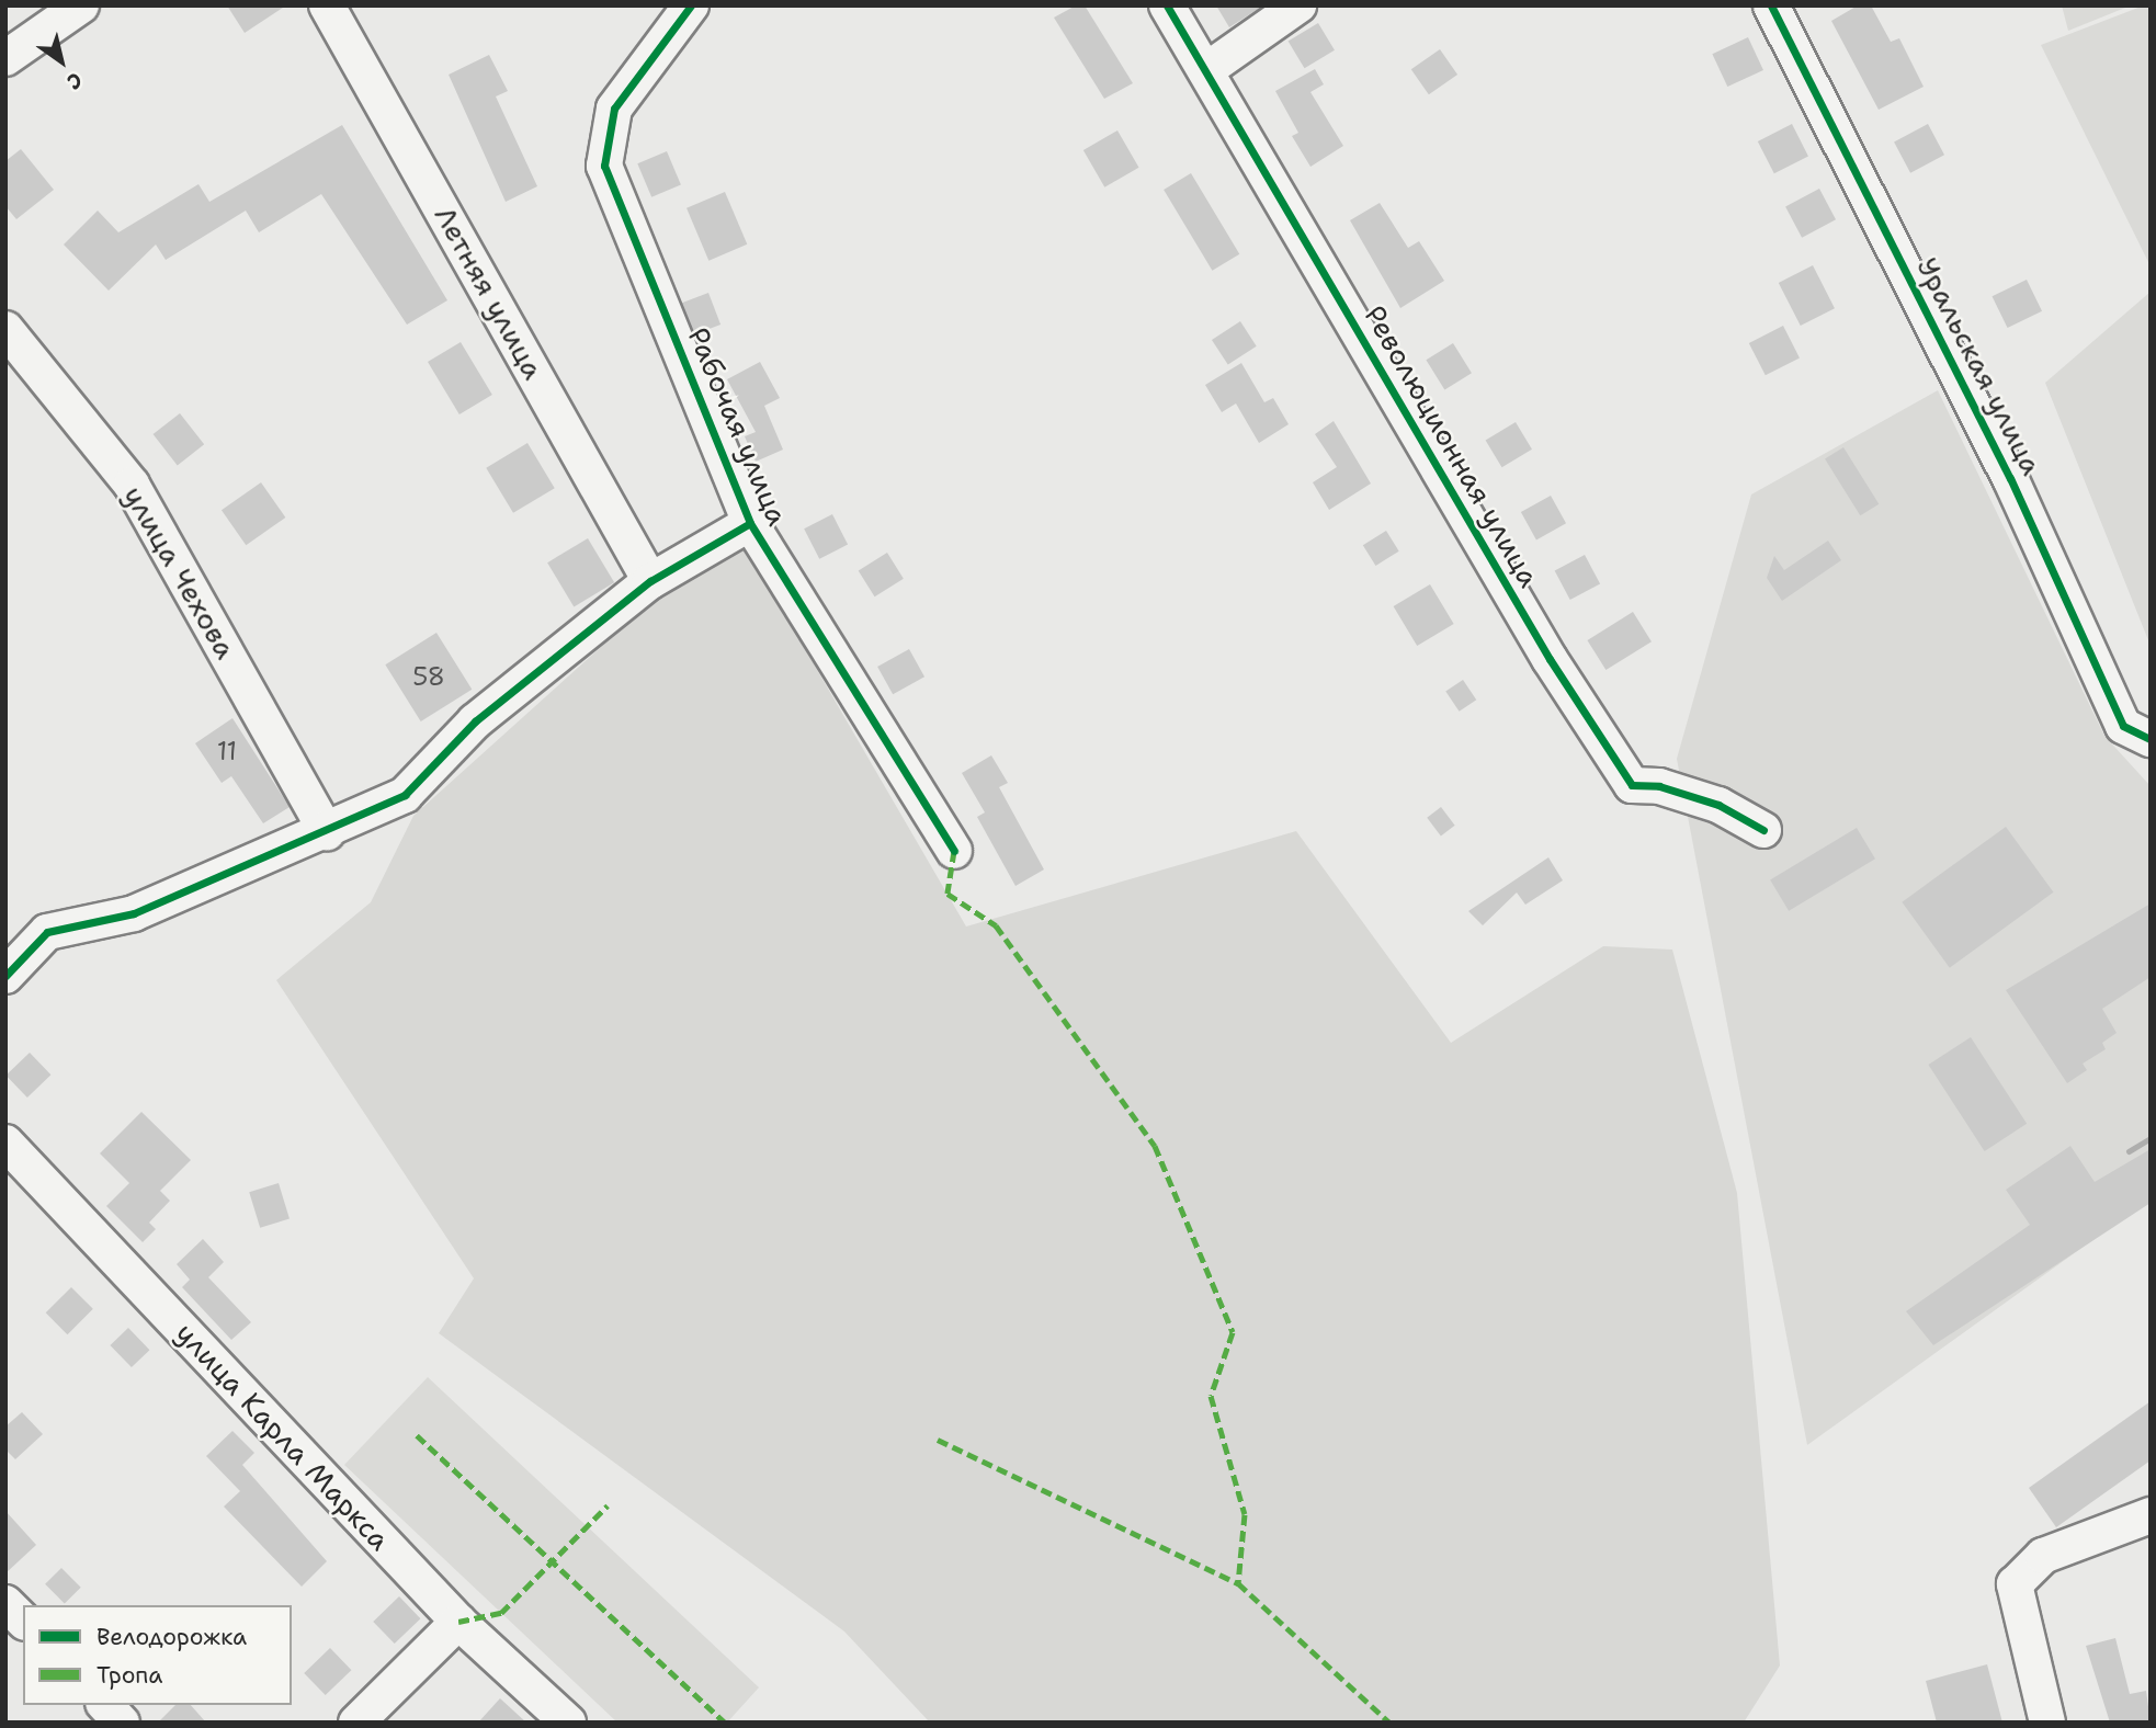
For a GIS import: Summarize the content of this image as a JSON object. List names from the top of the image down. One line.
{"streets":{"street":["Летняя улица","Уральская улица","Рабочая улица","Революционная улица","улица Чехова","улица Карла Маркса"]},"house_numbers":["58","11"],"legend":["Велодорожка","Тропа"],"north":"bottom right"}
